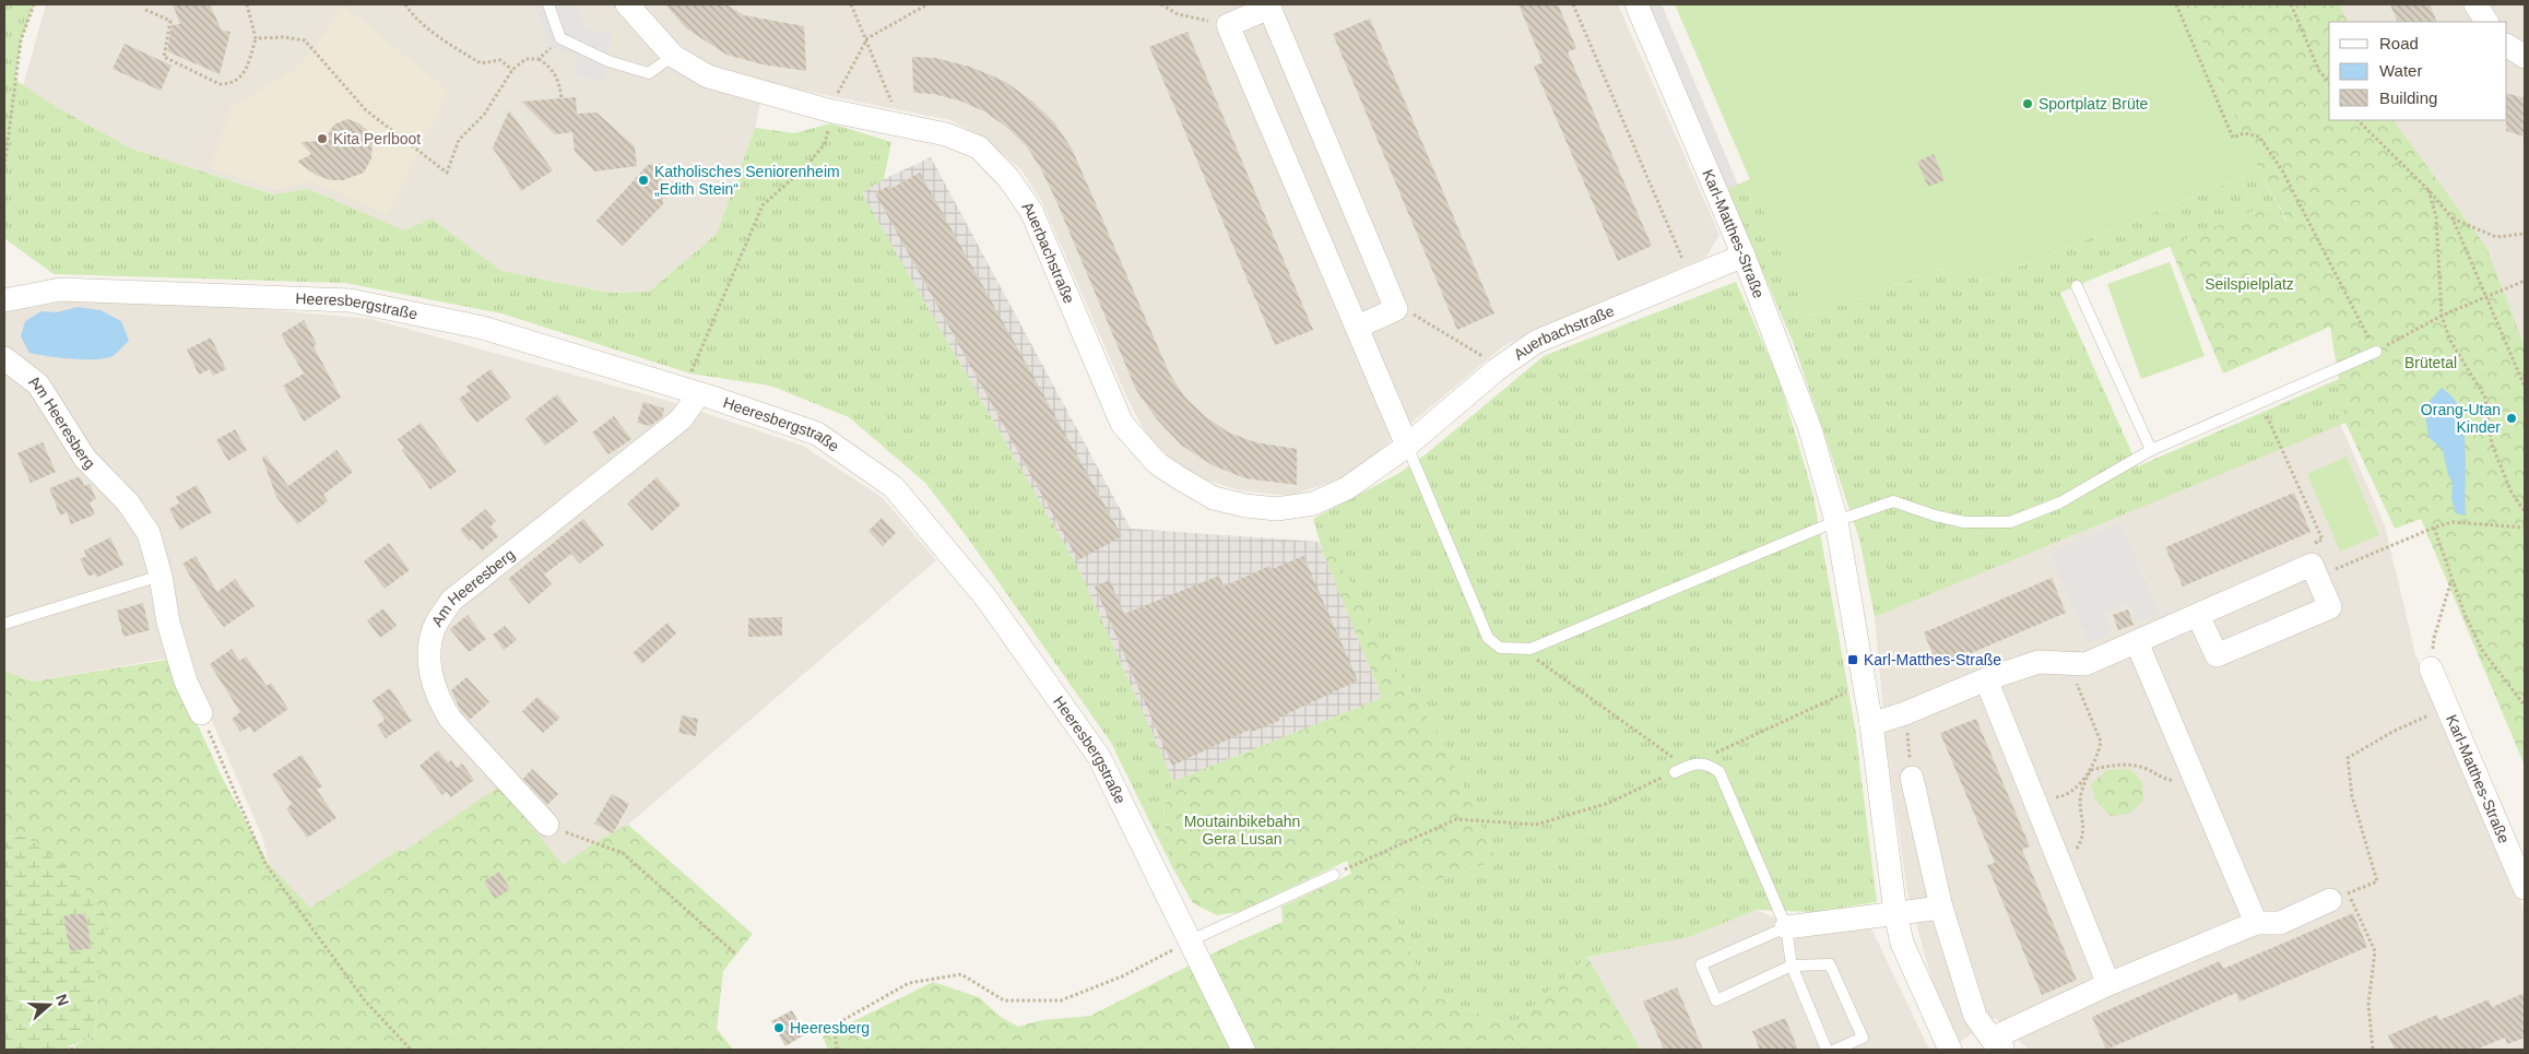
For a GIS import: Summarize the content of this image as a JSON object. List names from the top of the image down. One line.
{"streets":{"street":["Karl-Matthes-Straße","Auerbachstraße","Heeresbergstraße","Am Heeresberg"]},"crossings":[["Karl-Matthes-Straße","Auerbachstraße"],["Heeresbergstraße","Am Heeresberg"]],"parks":["Seilspielplatz","Brütetal","Moutainbikebahn Gera Lusan"],"places":{"other":["Sportplatz Brüte","Kita Perlboot","Katholisches Seniorenheim „Edith Stein“","Orang-Utan Kinder","Heeresberg"],"transit":["Karl-Matthes-Straße"]},"legend":["Road","Water","Building"],"north":"right"}
